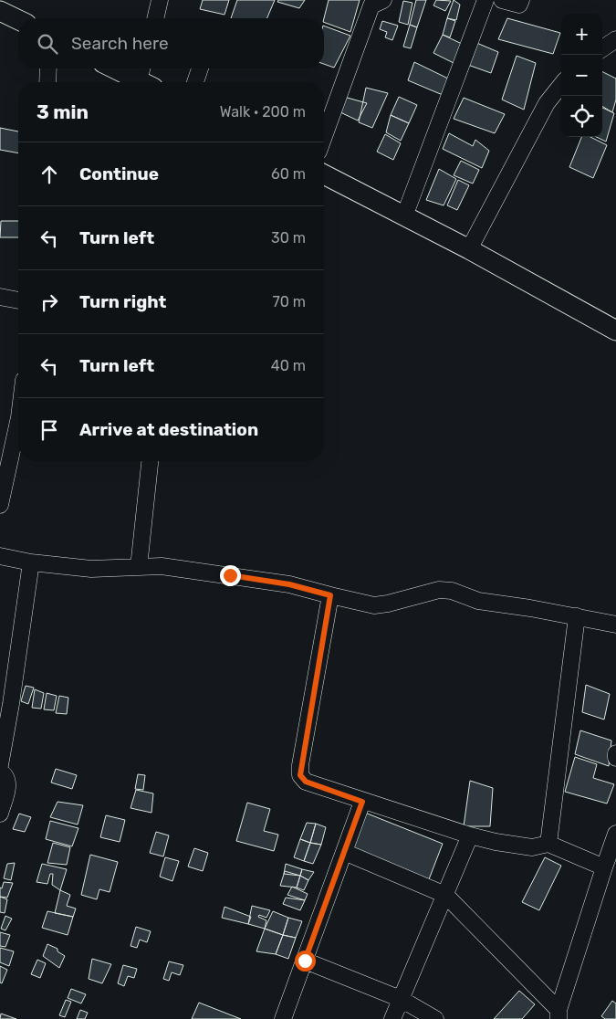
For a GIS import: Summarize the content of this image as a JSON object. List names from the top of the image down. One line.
{"page":{"map_buttons":["+","−"],"search":"Search here","heading":["3 min","Walk · 200 m"],"list":[["Continue","60 m"],["Turn left","30 m"],["Turn right","70 m"],["Turn left","40 m"],"Arrive at destination"]}}
